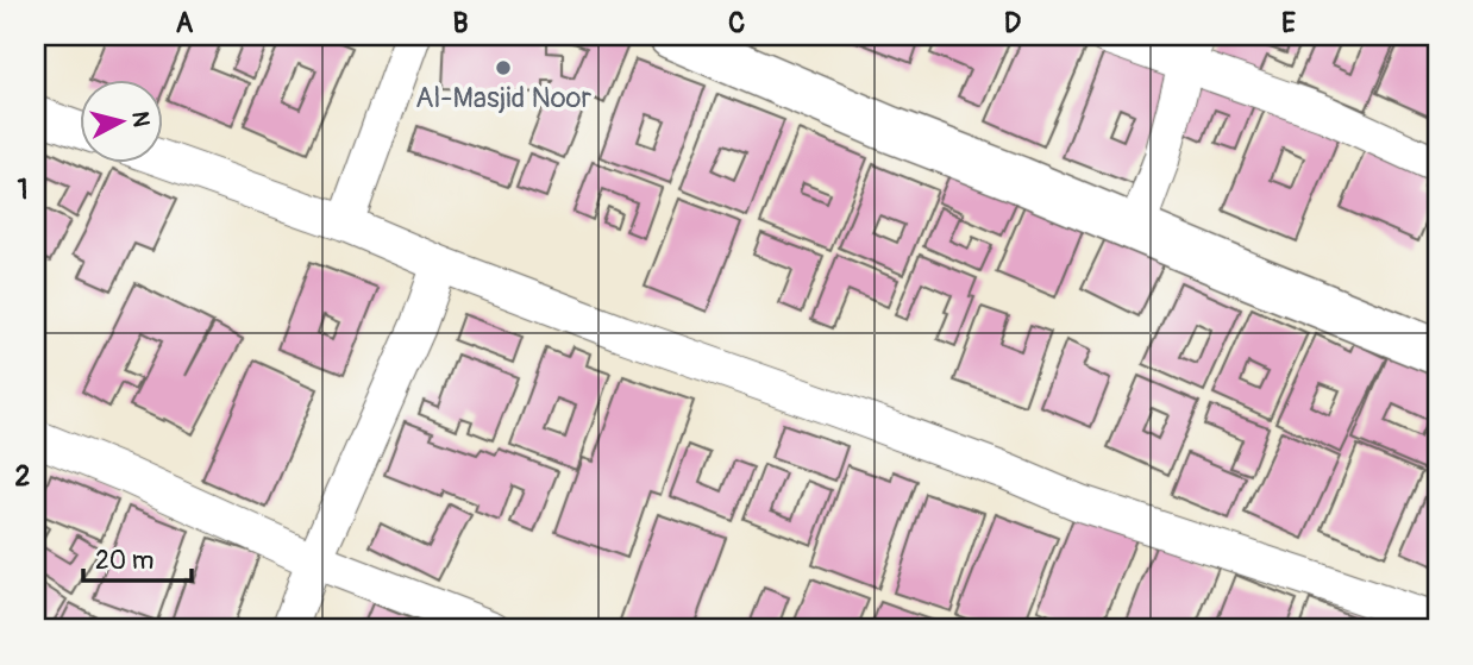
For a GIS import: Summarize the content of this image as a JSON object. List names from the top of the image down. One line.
{"places":["Al-Masjid Noor"],"scale_bar":"20 m","north":"right","grid":{"columns":["A","B","C","D","E"],"rows":["1","2"]}}
